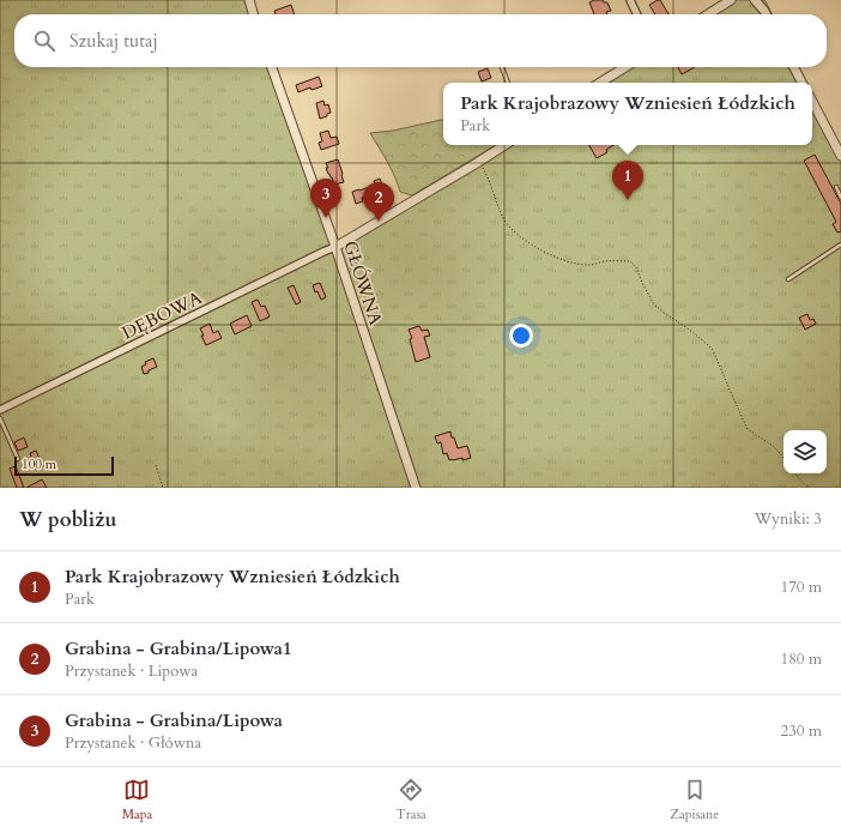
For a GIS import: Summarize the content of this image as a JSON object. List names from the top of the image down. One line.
{"streets":{"street":["GŁÓWNA","DĘBOWA"]},"crossings":[["GŁÓWNA","DĘBOWA"]],"scale_bar":"100 m","page":{"search":"Szukaj tutaj","popup":["Park Krajobrazowy Wzniesień Łódzkich","Park"],"pins":["1","3","2"],"scale":"100 m","heading":["W pobliżu","Wyniki: 3"],"list":[{"mark":"1","name":"Park Krajobrazowy Wzniesień Łódzkich","note":"Park","value":"170 m"},{"mark":"2","name":"Grabina - Grabina/Lipowa1","note":"Przystanek · Lipowa","value":"180 m"},{"mark":"3","name":"Grabina - Grabina/Lipowa","note":"Przystanek · Główna","value":"230 m"}],"nav":["Mapa","Trasa","Zapisane"]}}
